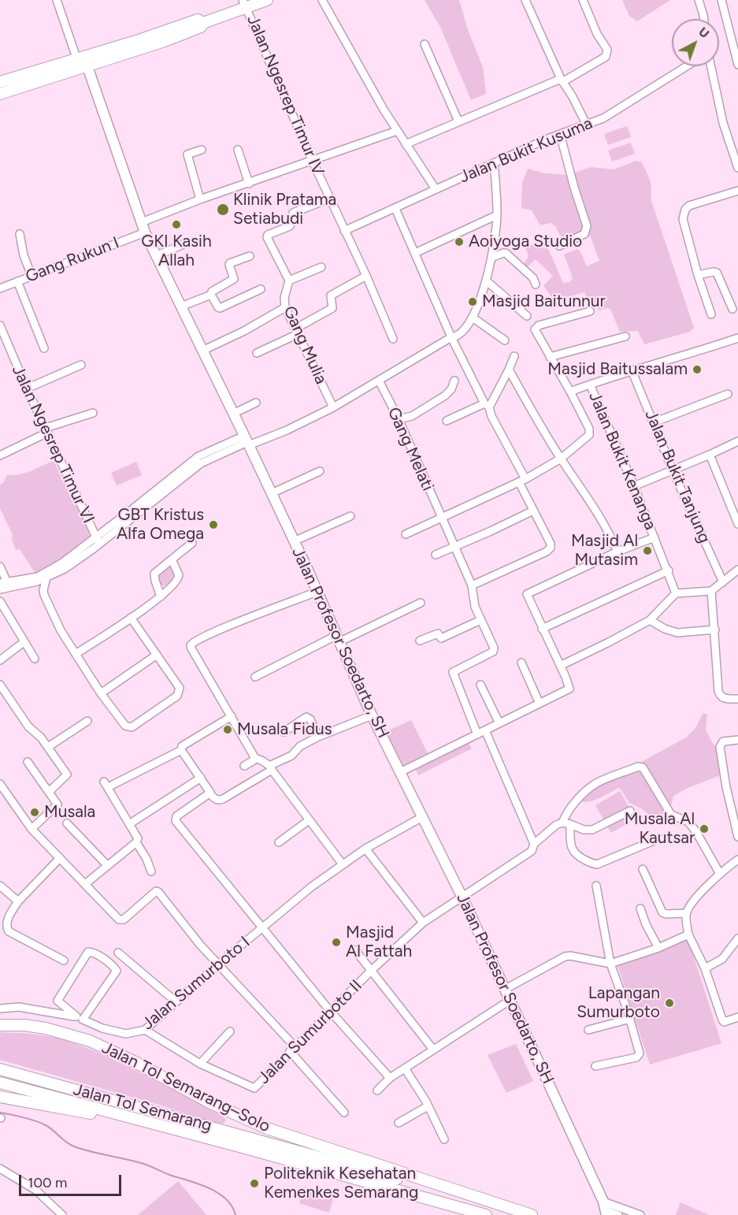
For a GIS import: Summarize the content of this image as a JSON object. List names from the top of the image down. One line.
{"streets":{"highway":["Jalan Tol Semarang–Solo","Jalan Tol Semarang"],"main road":["Jalan Profesor Soedarto, SH"],"street":["Jalan Ngesrep Timur IV","Jalan Bukit Kusuma","Gang Rukun I","Gang Mulia","Jalan Ngesrep Timur VI","Gang Melati","Jalan Bukit Kenanga","Jalan Bukit Tanjung","Jalan Sumurboto I","Jalan Sumurboto II"]},"crossings":[["Jalan Ngesrep Timur IV","Jalan Bukit Kusuma"],["Jalan Ngesrep Timur IV","Gang Mulia"],["Gang Rukun I","Jalan Profesor Soedarto, SH"],["Jalan Profesor Soedarto, SH","Jalan Sumurboto I"],["Jalan Profesor Soedarto, SH","Jalan Sumurboto II"],["Jalan Sumurboto I","Jalan Sumurboto II"],["Jalan Tol Semarang–Solo","Jalan Tol Semarang"]],"places":["Klinik Pratama Setiabudi","GKI Kasih Allah","Aoiyoga Studio","Masjid Baitunnur","Masjid Baitussalam","GBT Kristus Alfa Omega","Masjid Al Mutasim","Musala Fidus","Musala","Musala Al Kautsar","Masjid Al Fattah","Lapangan Sumurboto","Politeknik Kesehatan Kemenkes Semarang"],"scale_bar":"100 m","north":"top right"}
